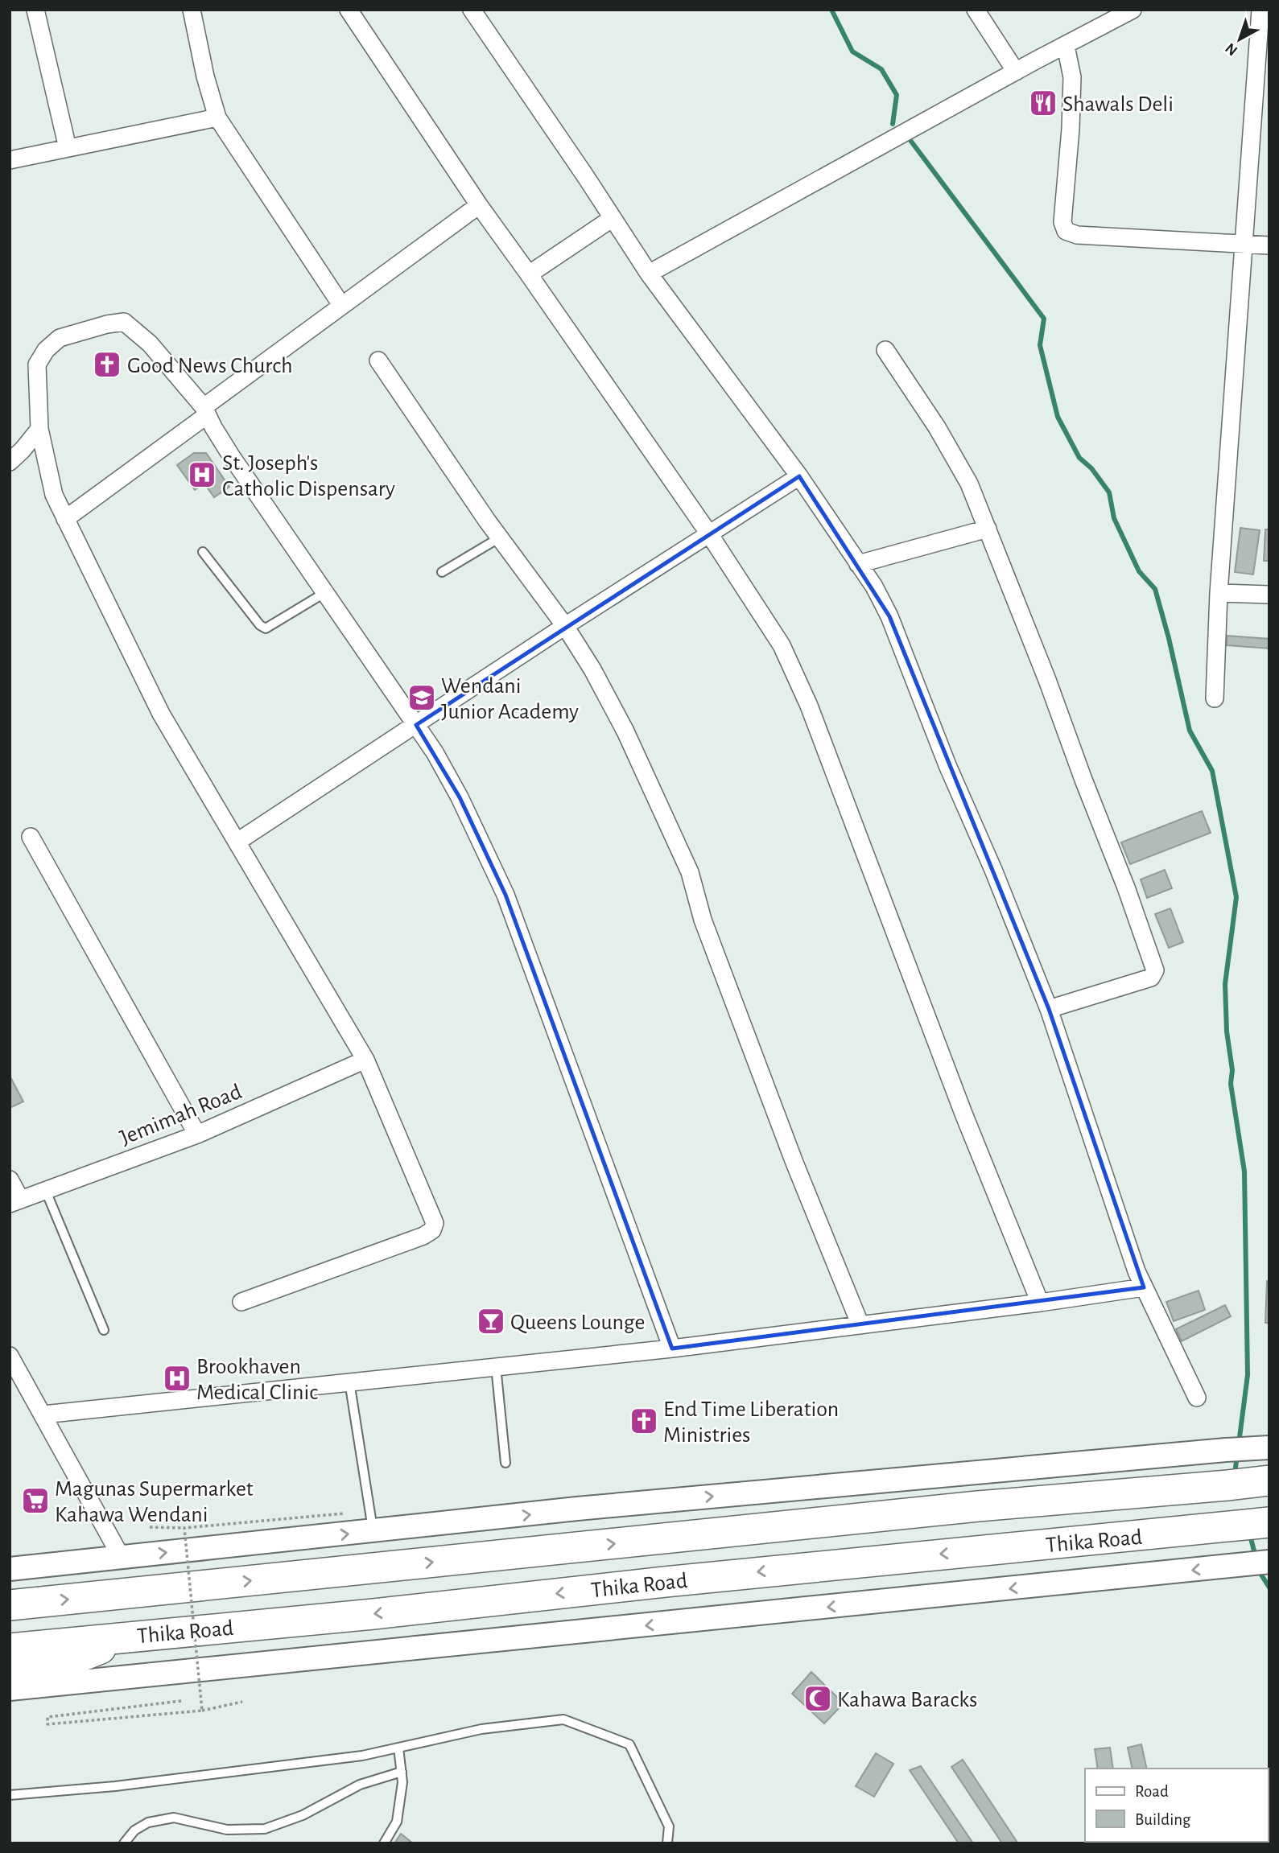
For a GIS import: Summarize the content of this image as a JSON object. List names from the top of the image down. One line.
{"streets":{"highway":["Thika Road"],"street":["Jemimah Road"]},"places":{"restaurant":["Shawals Deli"],"church":["Good News Church","End Time Liberation Ministries"],"hospital":["St. Joseph's Catholic Dispensary","Brookhaven Medical Clinic"],"school or university":["Wendani Junior Academy"],"bar":["Queens Lounge"],"supermarket":["Magunas Supermarket Kahawa Wendani"],"mosque":["Kahawa Baracks"]},"legend":["Road","Building"],"north":"bottom left"}
